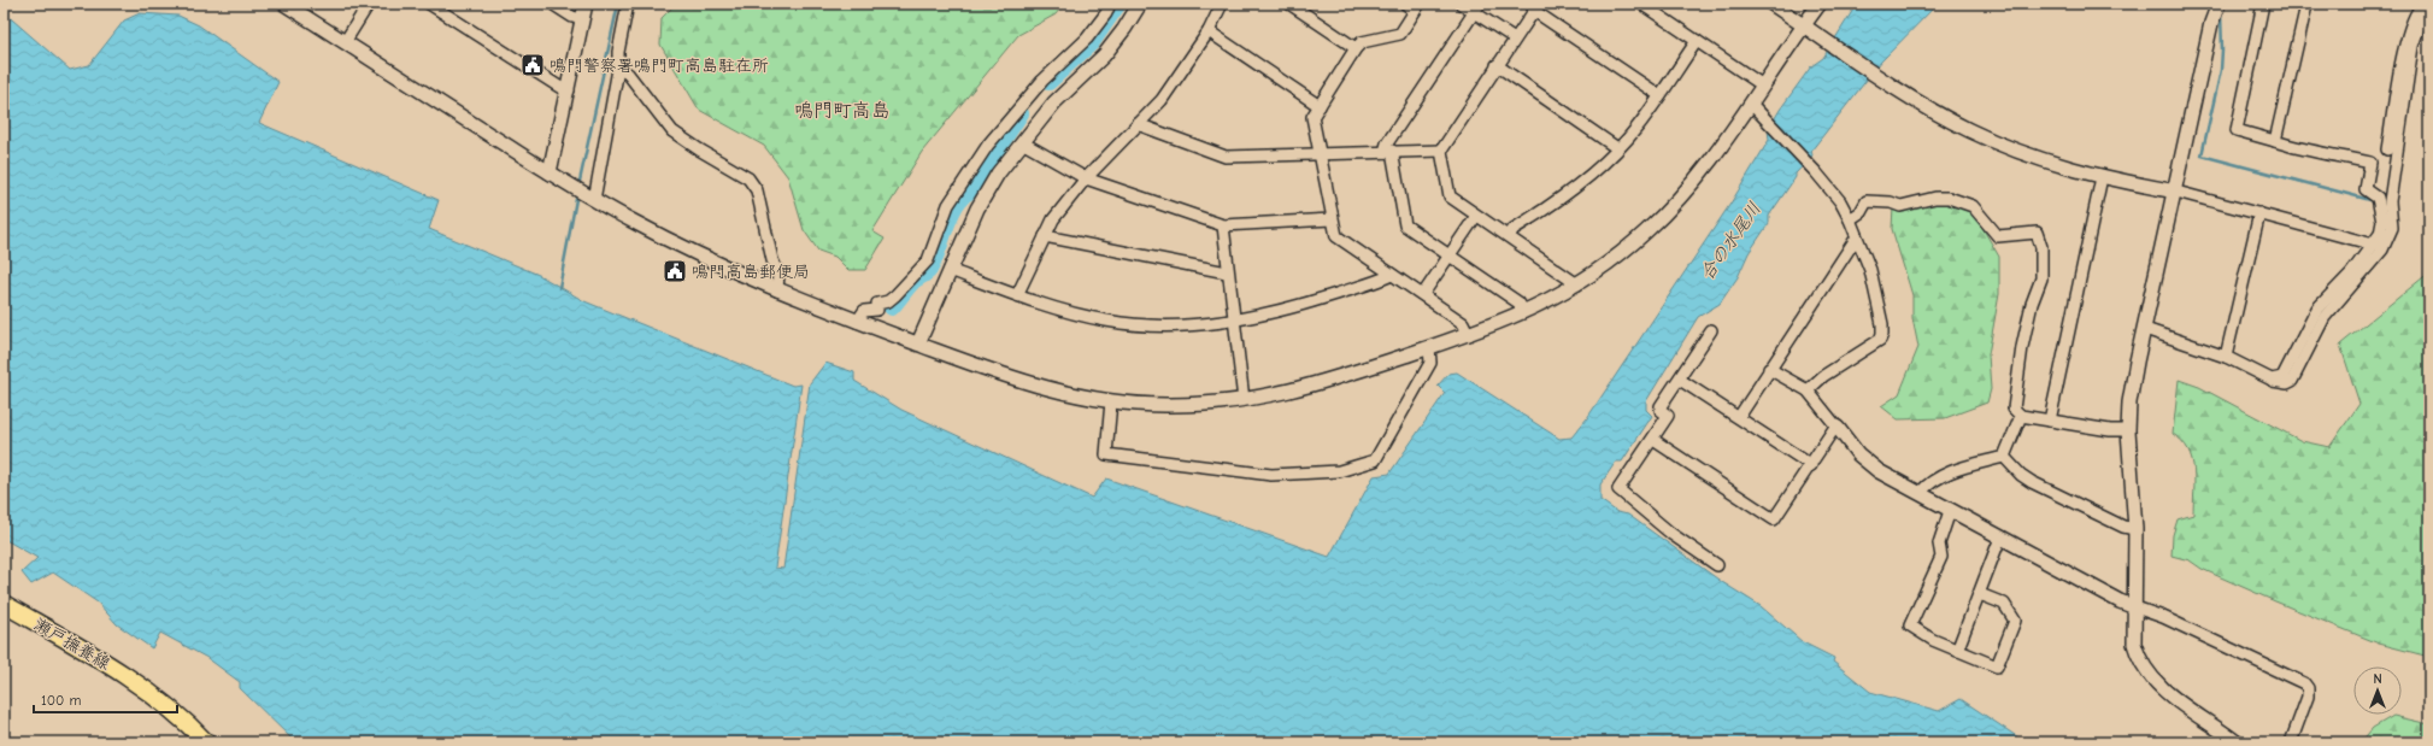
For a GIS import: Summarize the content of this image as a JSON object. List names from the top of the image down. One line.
{"streets":{"main road":["瀬戸撫養線"]},"districts":["鳴門町高島"],"water":["合の水尾川"],"places":{"public building":["鳴門警察署鳴門町高島駐在所","鳴門高島郵便局"]},"scale_bar":"100 m","north":"top"}
